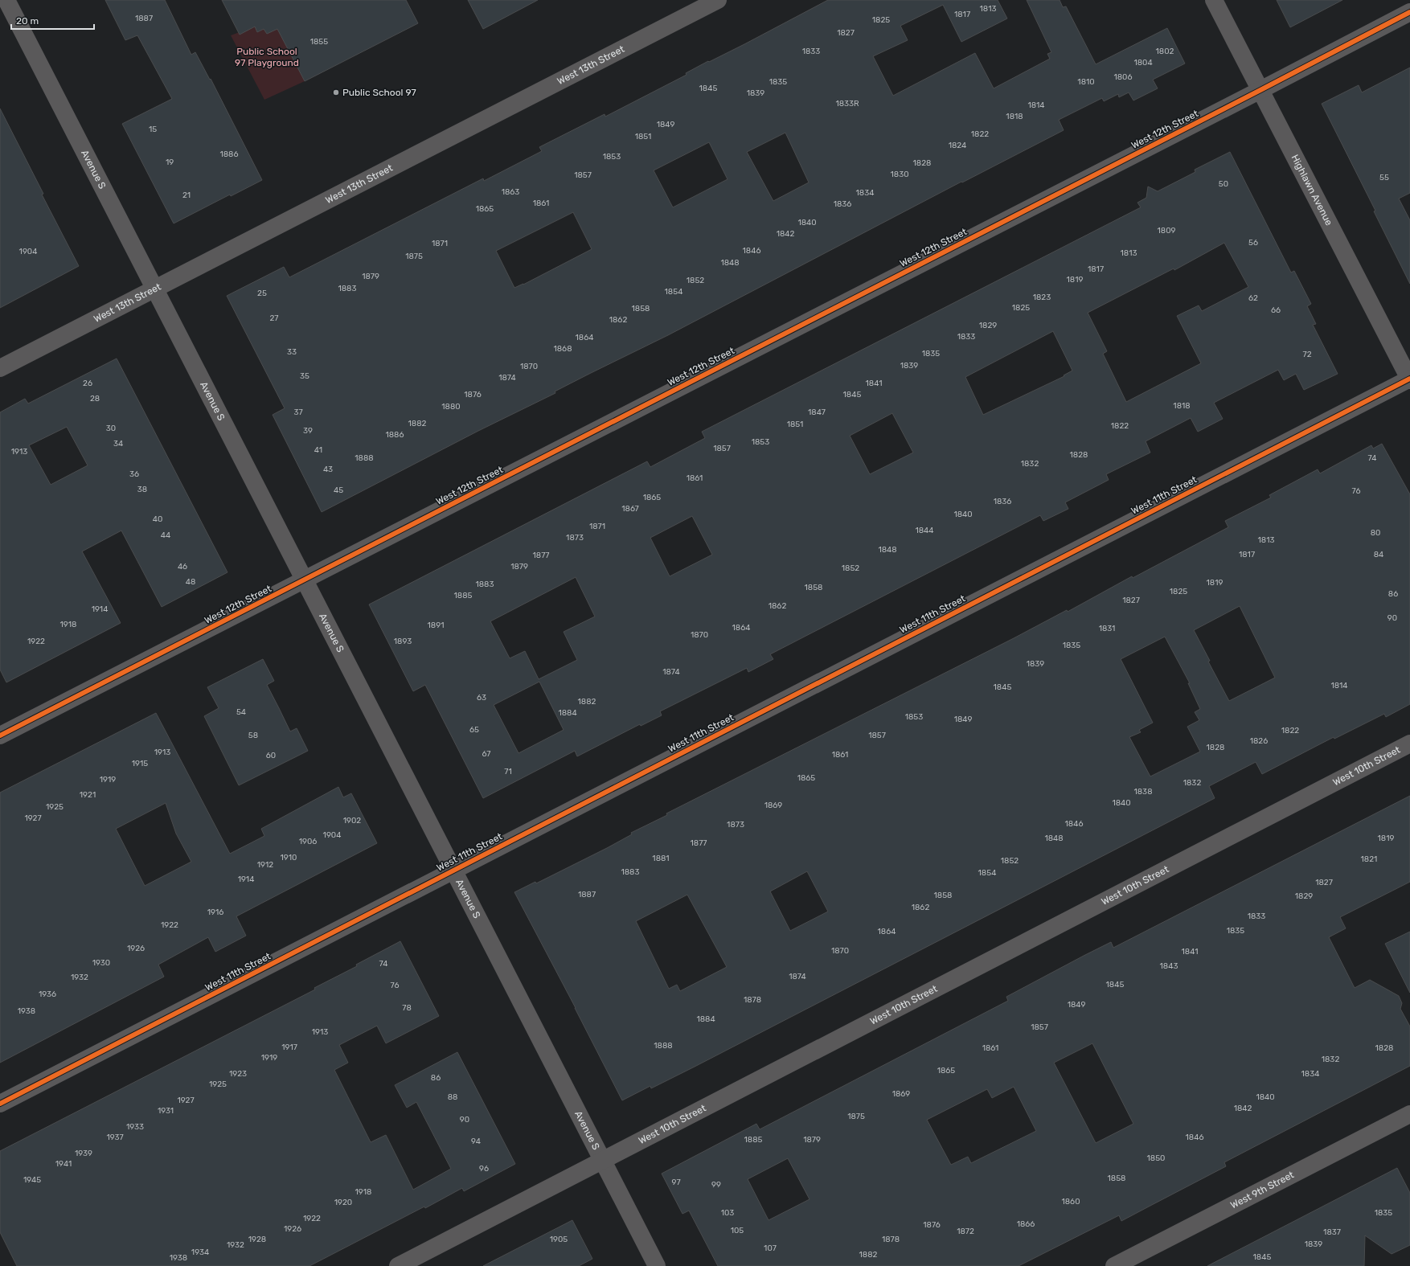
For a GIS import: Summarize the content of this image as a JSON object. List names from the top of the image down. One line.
{"streets":{"street":["West 13th Street","West 12th Street","Avenue S","Highlawn Avenue","West 11th Street","West 10th Street","West 9th Street"]},"crossings":[["West 13th Street","Avenue S"],["West 12th Street","Avenue S"],["West 12th Street","Highlawn Avenue"],["Avenue S","West 11th Street"],["Avenue S","West 10th Street"],["Highlawn Avenue","West 11th Street"]],"parks":["Public School 97 Playground"],"places":["Public School 97"],"house_numbers":["1813","1817","1887","1825","1827","1855","1833","1802","1804","1806","1835","1810","1845","1839","1833R","1814","1818","1849","15","1822","1851","1824","1886","1853","19","1828","1830","1857","55","50","1863","1834","21","1861","1836","1865","1840","1809","1842","56","1871","1846","1904","1813","1875","1848","1817","1879","1819","1852","1883","1854","25","1823","62","1825","1858","66","27","1862","1829","1833","1864","1868","33","1835","72","1839","1870","35","1874","26","1841","1876","1845","28","1818","1880","37","1847","1882","1851","1822","30","39","1886","1853","34","1857","41","1913","1828","1888","74","1832","43","36","1861","38","45","76","1865","1836","1867","1840","40","1871","1844","80","44","1873","1813","1848","1817","84","1877","46","1879","1852","48","1819","1883","1858","1825","86","1885","1827","1862","1914","90","1918","1891","1864","1831","1870","1922","1893","1835","1839","1874","1814","1845","63","1882","54","1884","1853","1849","65","1822","58","1857","1826","1828","1913","67","1861","60","1915","71","1865","1919","1832","1838","1921","1840","1869","1925","1927","1902","1846","1873","1904","1848","1819","1906","1877","1910","1881","1821","1852","1912","1883","1854","1914","1827","1887","1858","1829","1862","1916","1833","1922","1835","1864","1926","1870","1841","1930","74","1843","1874","1932","1845","76","1936","1878","1849","78","1938","1884","1857","1913","1888","1917","1861","1828","1919","1832","1865","1923","1834","86","1925","1869","88","1840","1927","1842","1931","1875","90","1933","1937","1846","1885","1879","94","1939","1850","1941","96","1858","1945","97","99","1918","1860","1920","103","1835","1922","1866","1876","1926","105","1872","1837","1928","1905","1878","1839","1932","107","1934","1882","1845","1938"],"scale_bar":"20 m"}
